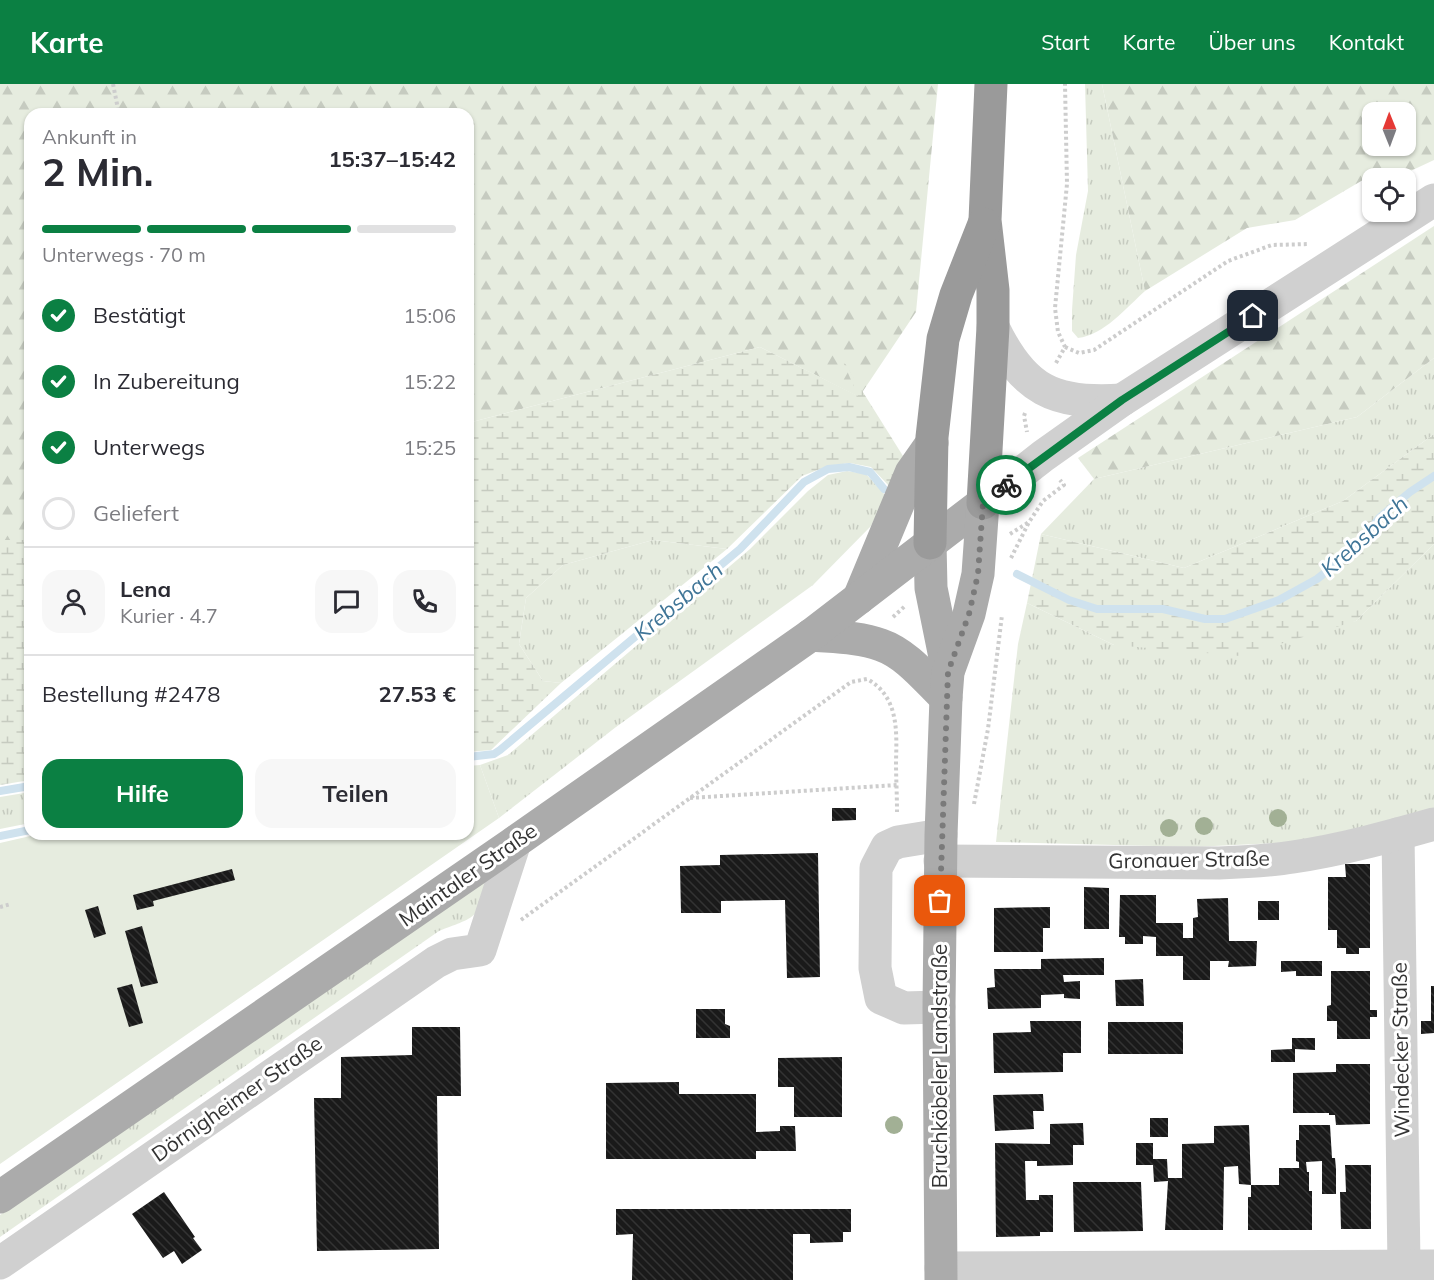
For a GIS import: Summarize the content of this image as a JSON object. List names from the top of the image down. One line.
{"streets":{"main road":["Maintaler Straße","Bruchköbeler Landstraße"],"street":["Gronauer Straße","Windecker Straße","Dörnigheimer Straße"]},"crossings":[["Gronauer Straße","Windecker Straße"],["Gronauer Straße","Bruchköbeler Landstraße"],["Maintaler Straße","Bruchköbeler Landstraße"],["Maintaler Straße","Dörnigheimer Straße"]],"water":["Krebsbach"],"north":"top","page":{"header":"Karte","nav":["Start","Karte","Über uns","Kontakt"],"heading":["2 Min.","Ankunft in","15:37–15:42"],"panel":["Lena","Kurier · 4.7","Bestellung #2478","27.53 €"],"bar":"Unterwegs · 70 m","list":[["Bestätigt","15:06"],["In Zubereitung","15:22"],["Unterwegs","15:25"],"Geliefert"],"buttons":["Hilfe","Teilen"]}}
